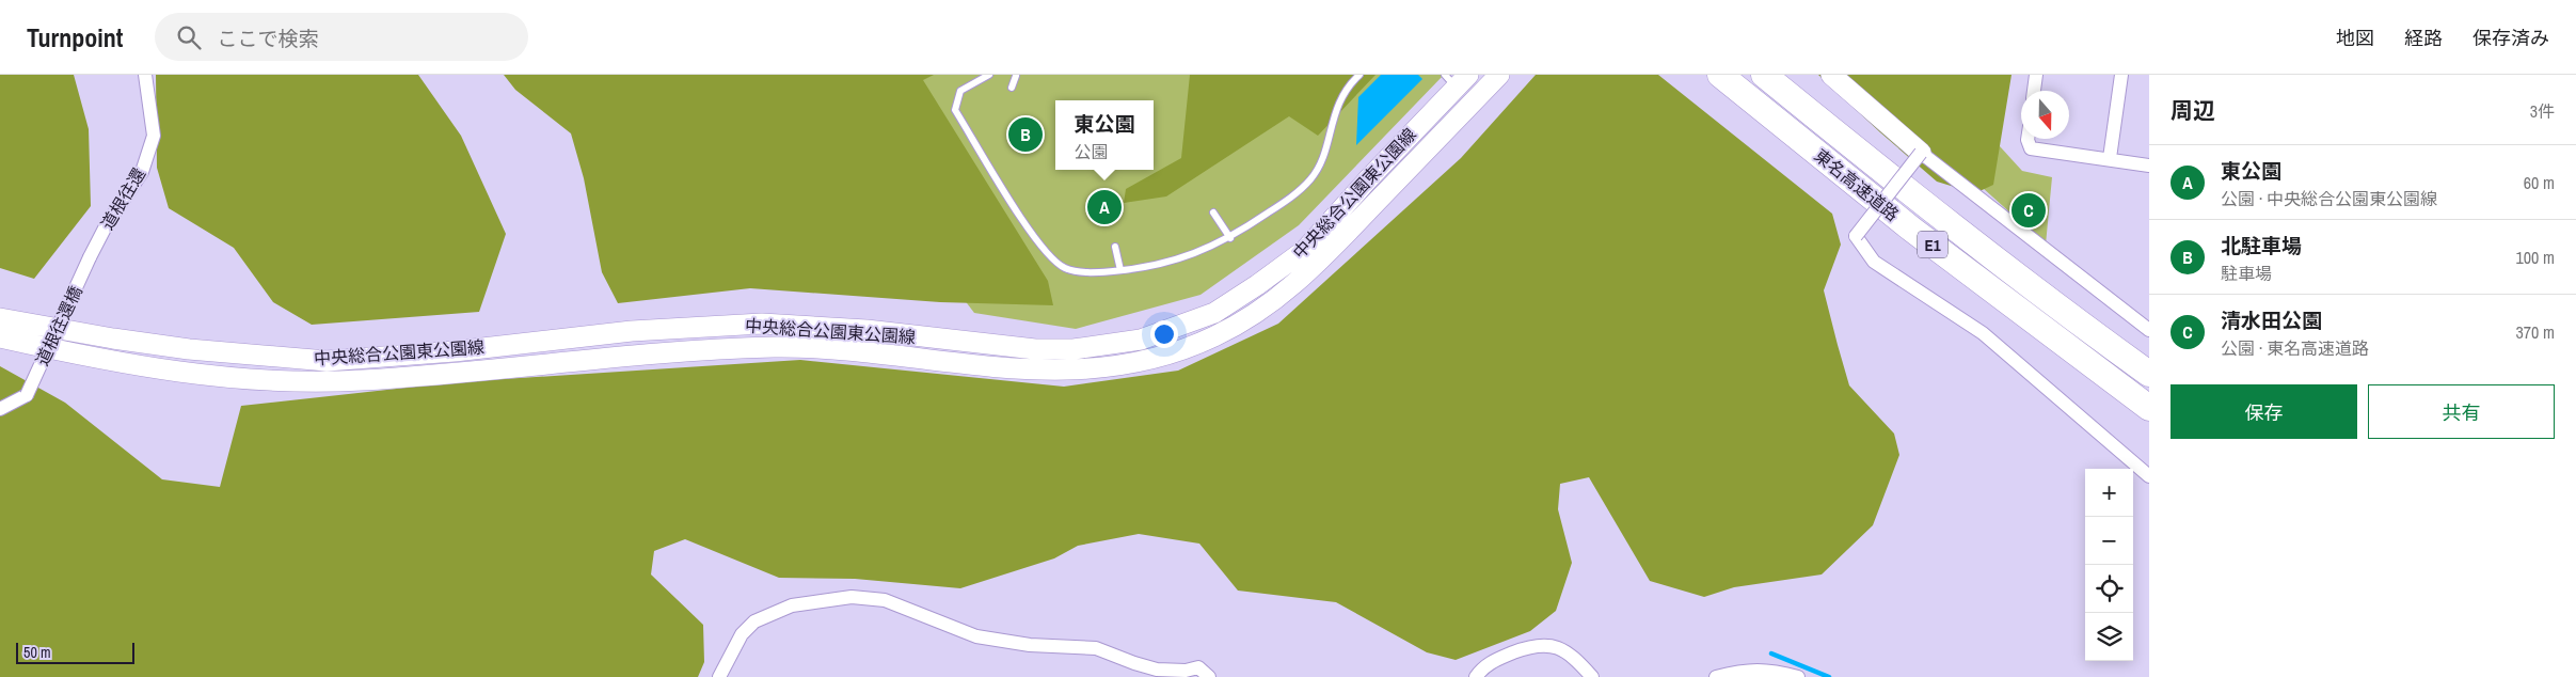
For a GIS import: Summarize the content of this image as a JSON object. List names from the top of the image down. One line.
{"streets":{"highway":["東名高速道路","E1"],"street":["中央総合公園東公園線","道根往還","道根往還橋"]},"crossings":[["道根往還","道根往還橋"]],"scale_bar":"50 m","north":"bottom","page":{"header":"Turnpoint","search":"ここで検索","nav":["地図","経路","保存済み"],"heading":["周辺","3件"],"popup":["東公園","公園"],"pins":["B","A","C"],"list":[{"mark":"A","name":"東公園","note":"公園 · 中央総合公園東公園線","value":"60 m"},{"mark":"B","name":"北駐車場","note":"駐車場","value":"100 m"},{"mark":"C","name":"清水田公園","note":"公園 · 東名高速道路","value":"370 m"}],"buttons":["保存","共有"],"map_buttons":["+","−"],"scale":"50 m"}}
